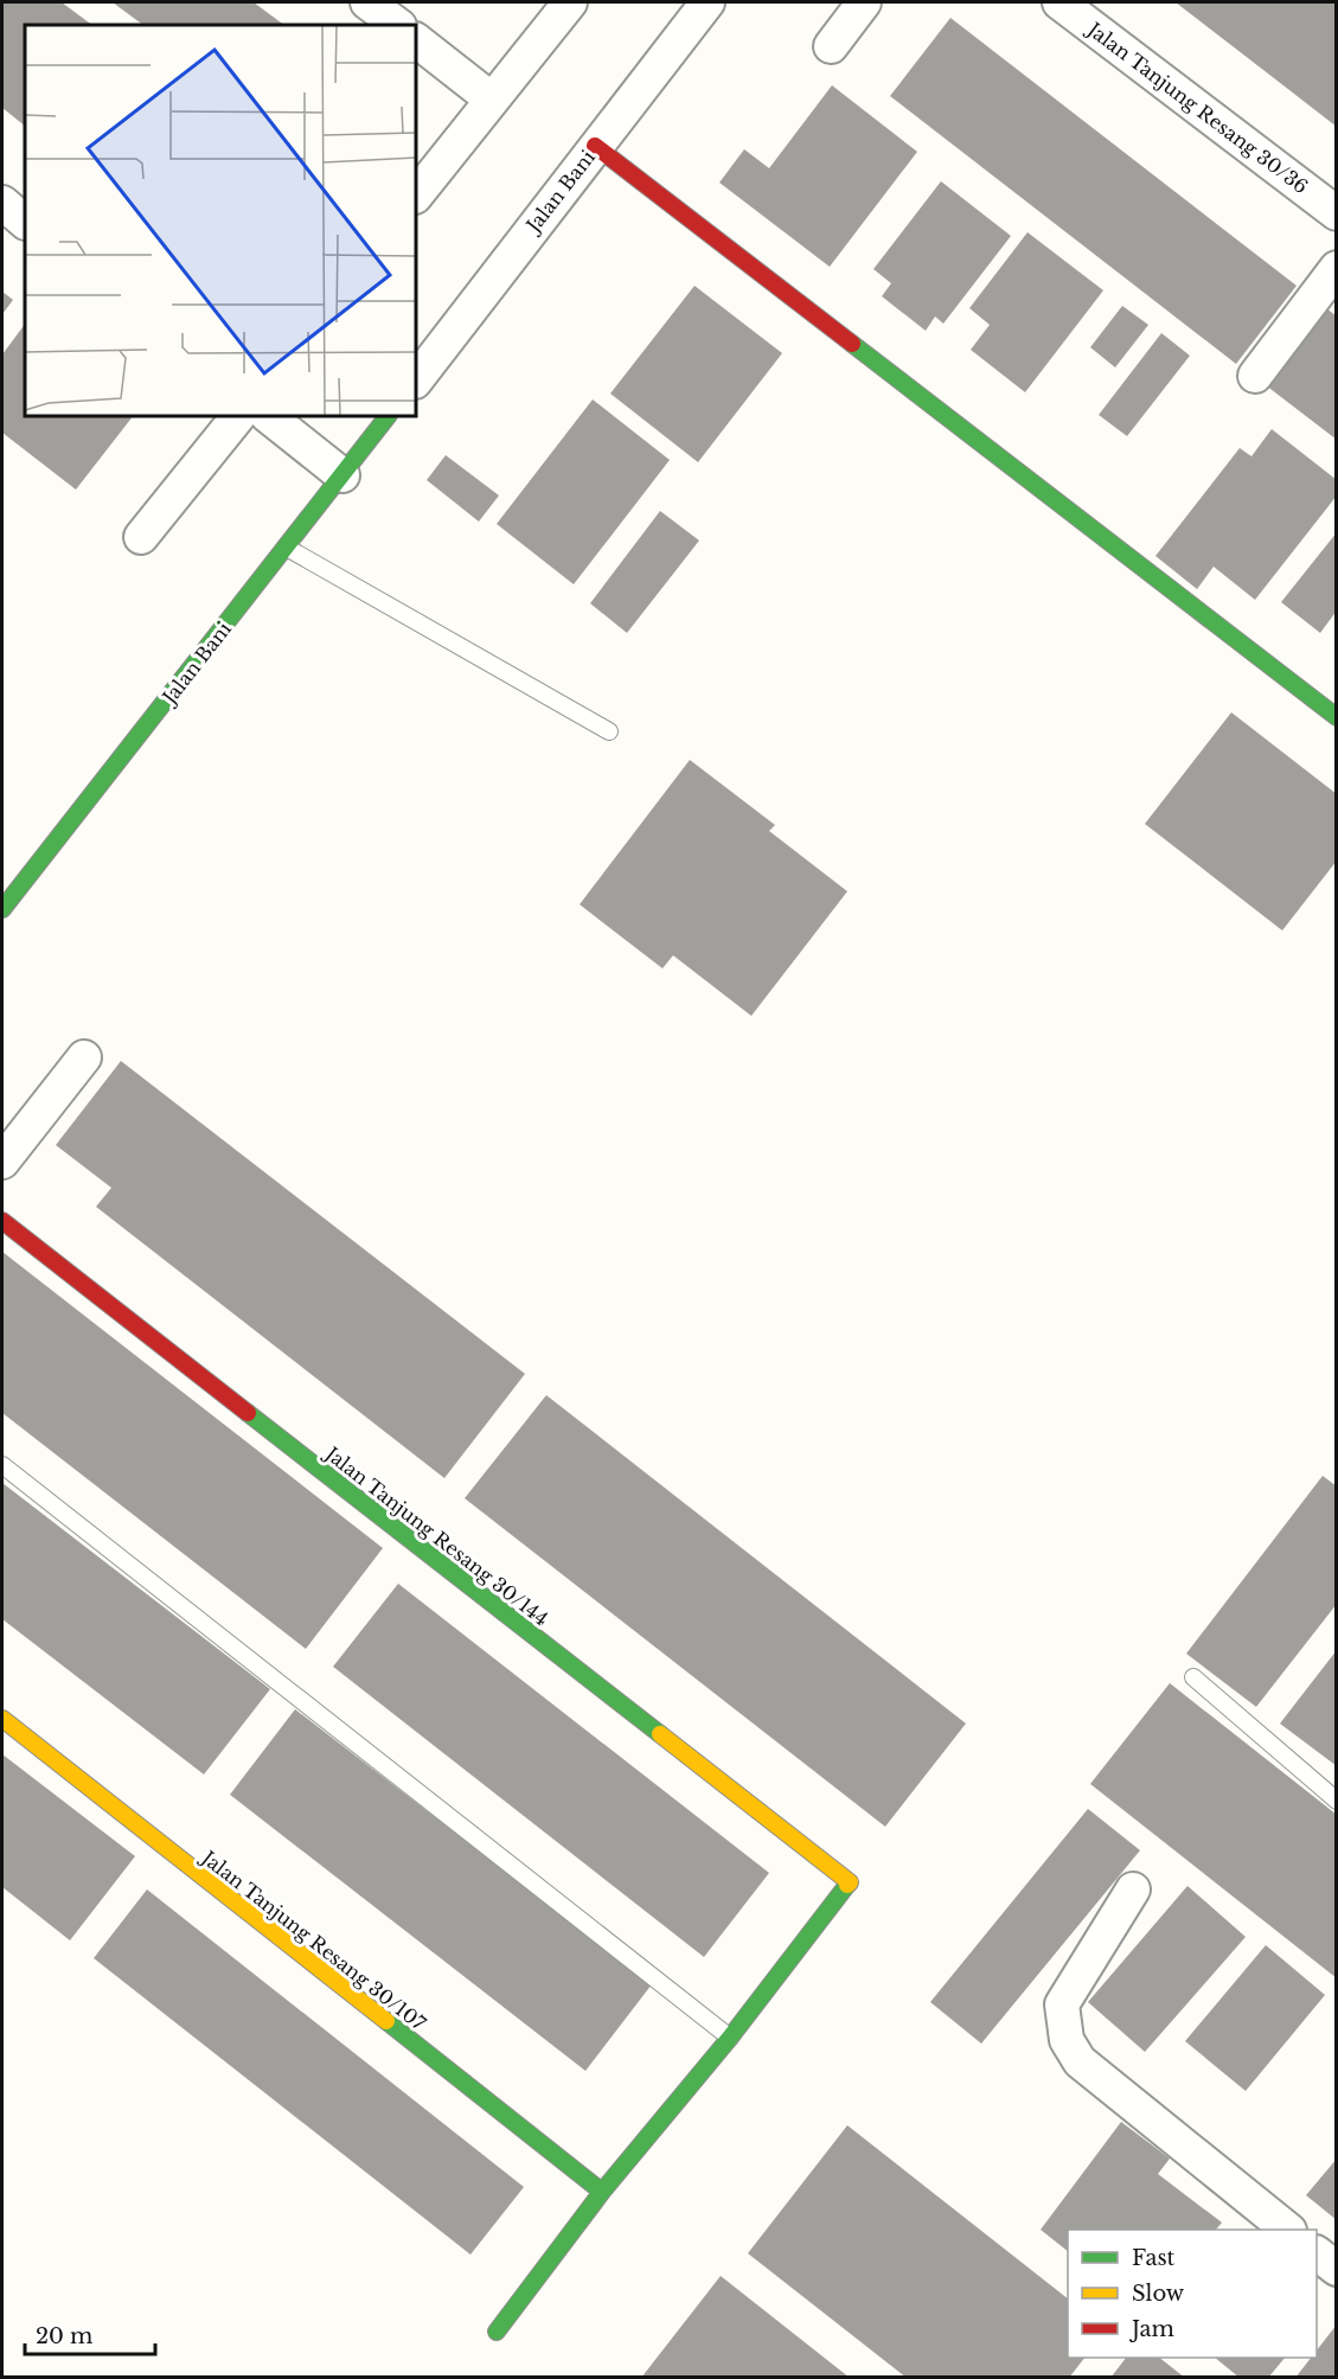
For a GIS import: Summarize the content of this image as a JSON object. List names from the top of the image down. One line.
{"streets":{"street":["Jalan Tanjung Resang 30/36","Jalan Bani","Jalan Tanjung Resang 30/144","Jalan Tanjung Resang 30/107"]},"legend":["Fast","Slow","Jam"],"scale_bar":"20 m"}
